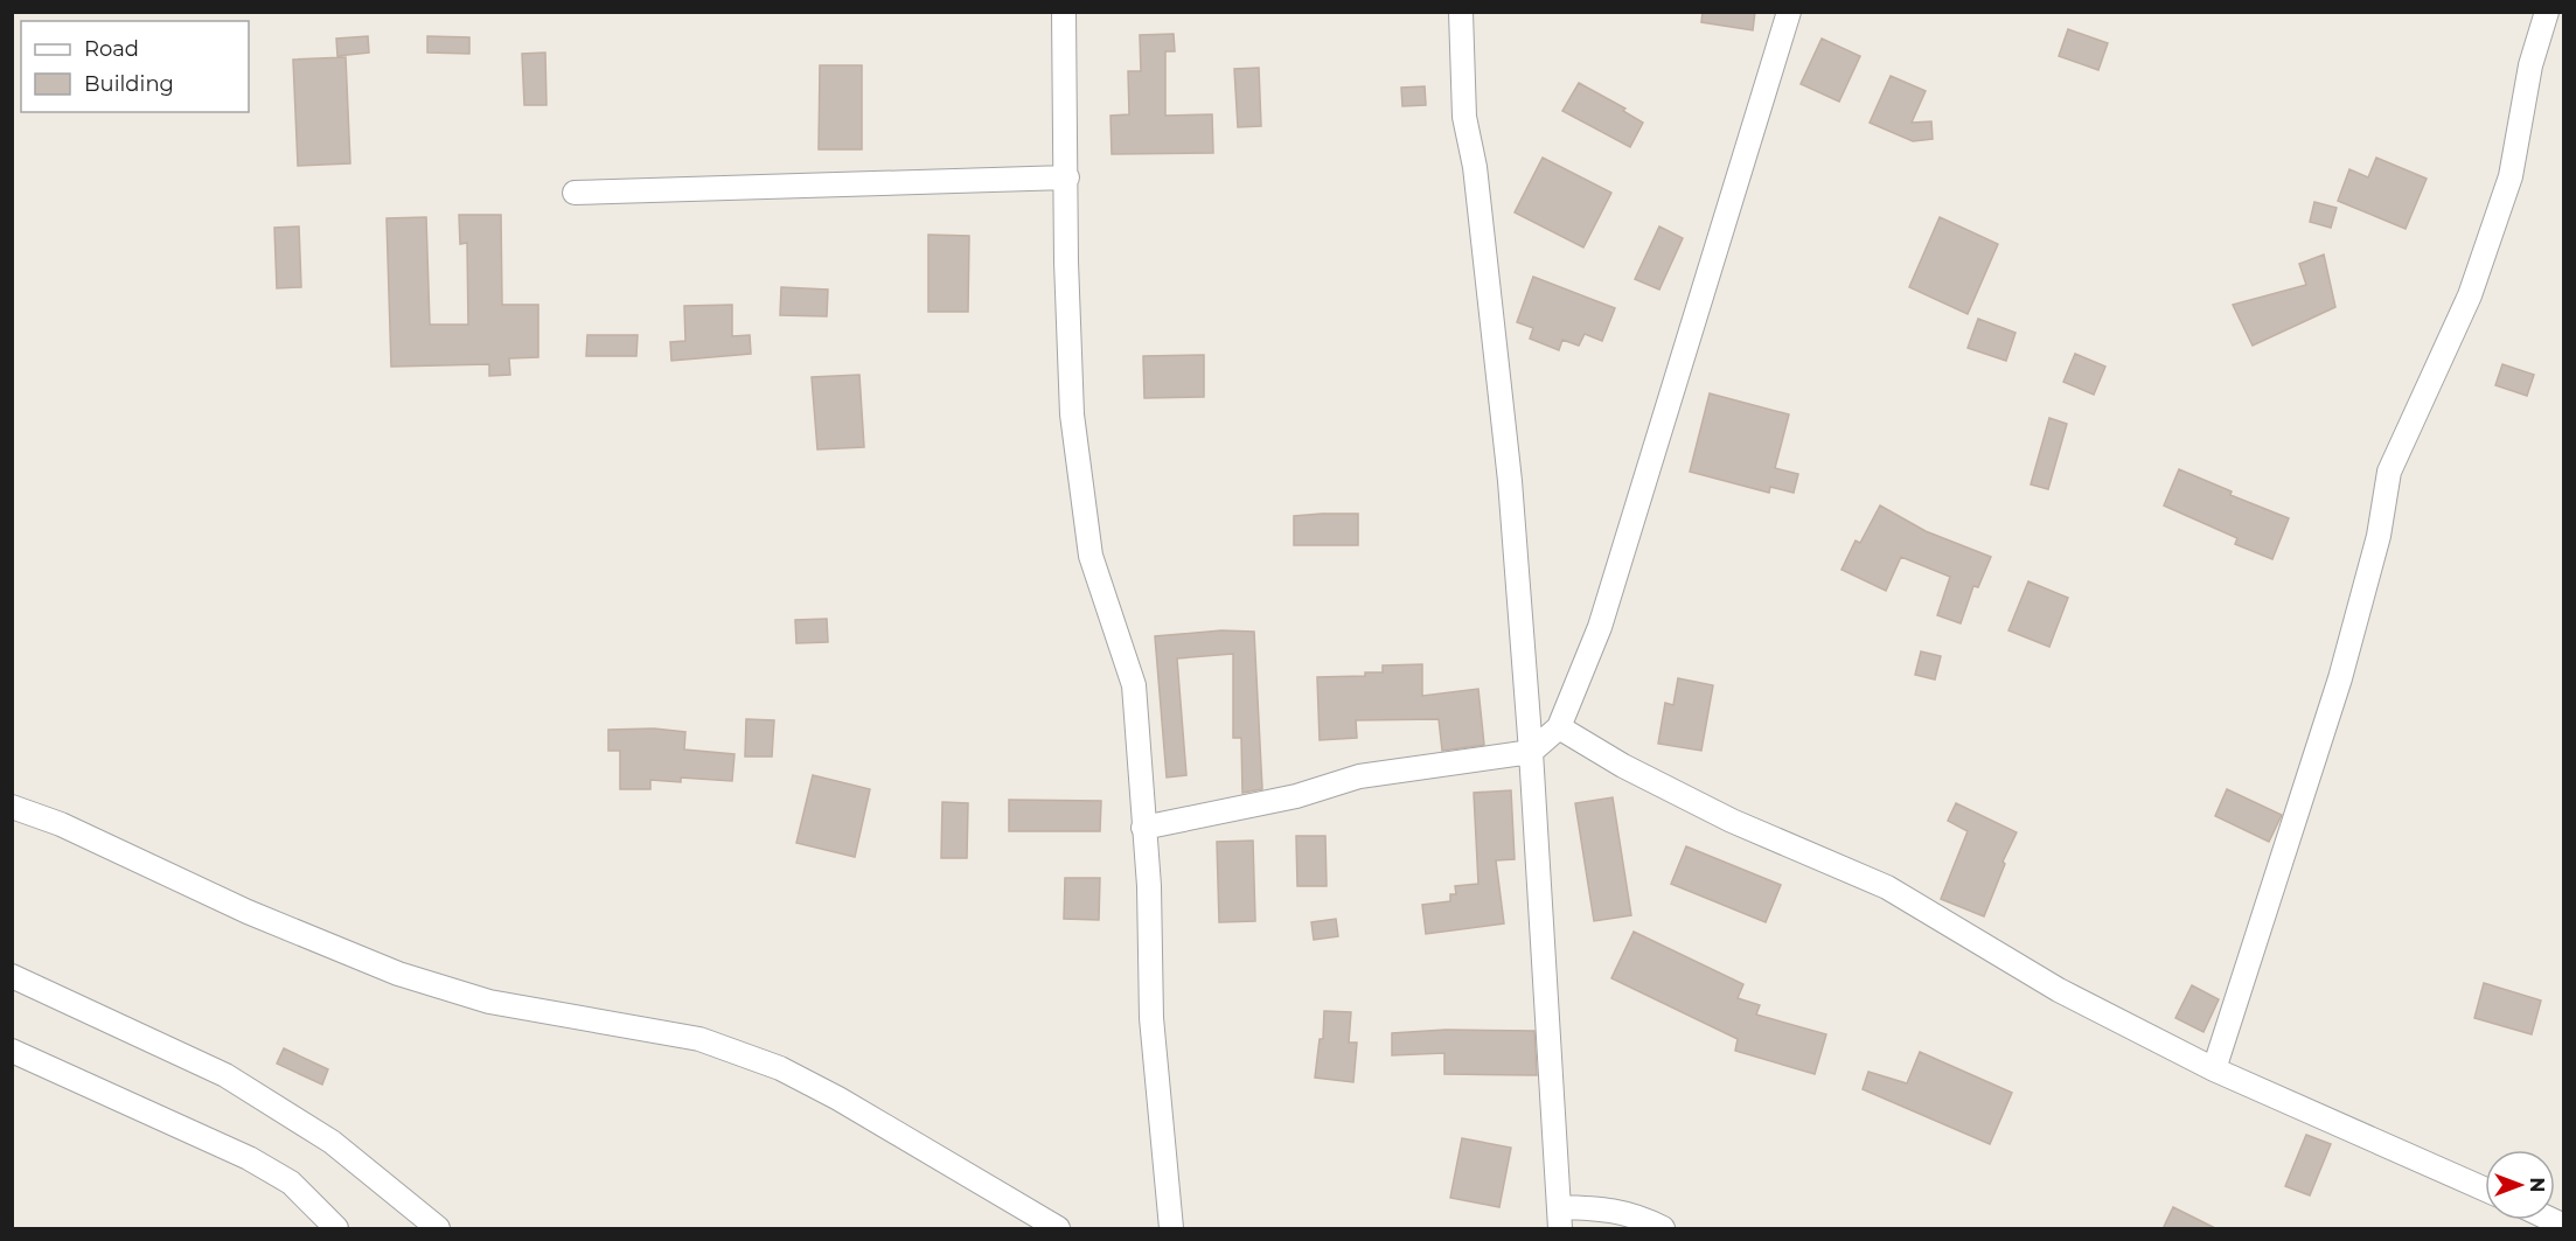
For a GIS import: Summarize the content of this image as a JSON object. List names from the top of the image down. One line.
{"legend":["Road","Building"],"north":"right"}
